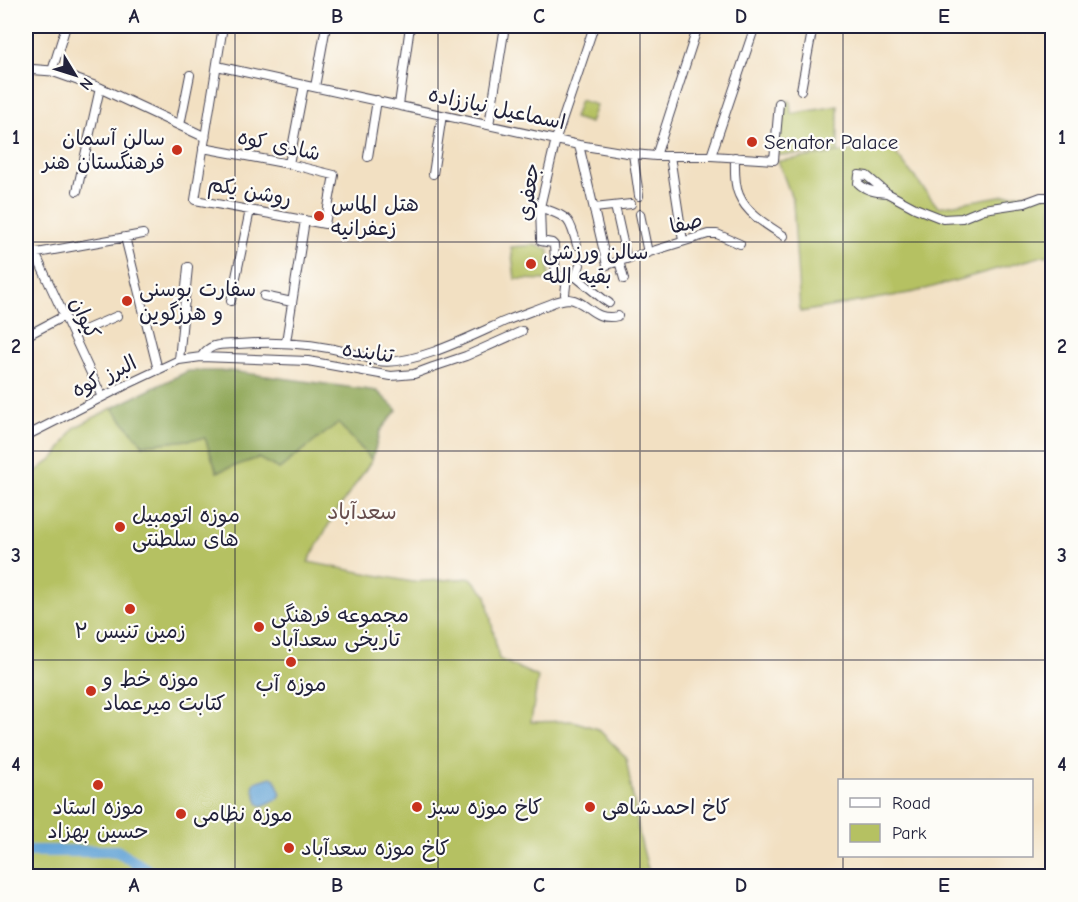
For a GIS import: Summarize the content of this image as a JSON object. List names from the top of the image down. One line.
{"streets":{"street":["اسماعیل نیاززاده","شادی کوه","روشن یکم","جعفری","صفا","کیوان","تنابنده","البرز کوه"]},"crossings":[["اسماعیل نیاززاده","روشن یکم"],["اسماعیل نیاززاده","جعفری"],["شادی کوه","روشن یکم"],["کیوان","البرز کوه"],["تنابنده","البرز کوه"]],"districts":["سعدآباد"],"places":["Senator Palace","سالن آسمان فرهنگستان هنر","هتل الماس زعفرانیه","سالن ورزشی بقیه الله","سفارت بوسنی و هرزگوین","موزه اتومبیل های سلطنتی","زمین تنیس ۲","مجموعه فرهنگی تاریخی سعدآباد","موزه آب","موزه خط و کتابت میرعماد","موزه استاد حسین بهزاد","کاخ موزه سبز","کاخ احمدشاهی","موزه نظامی","کاخ موزه سعدآباد"],"legend":["Road","Park"],"north":"bottom right","grid":{"columns":["A","B","C","D","E"],"rows":["1","2","3","4"]}}
